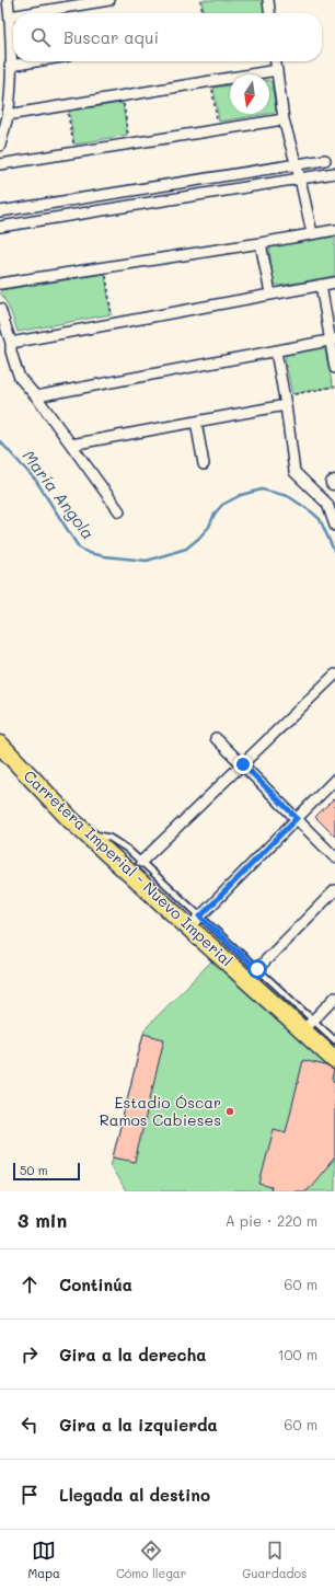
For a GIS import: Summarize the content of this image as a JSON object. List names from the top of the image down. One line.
{"streets":{"highway":["Carretera Imperial - Nuevo Imperial"]},"water":["María Angola"],"places":["Estadio Óscar Ramos Cabieses"],"scale_bar":"50 m","north":"bottom","page":{"search":"Buscar aquí","scale":"50 m","heading":["3 min","A pie · 220 m"],"list":[["Continúa","60 m"],["Gira a la derecha","100 m"],["Gira a la izquierda","60 m"],"Llegada al destino"],"nav":["Mapa","Cómo llegar","Guardados"]}}
